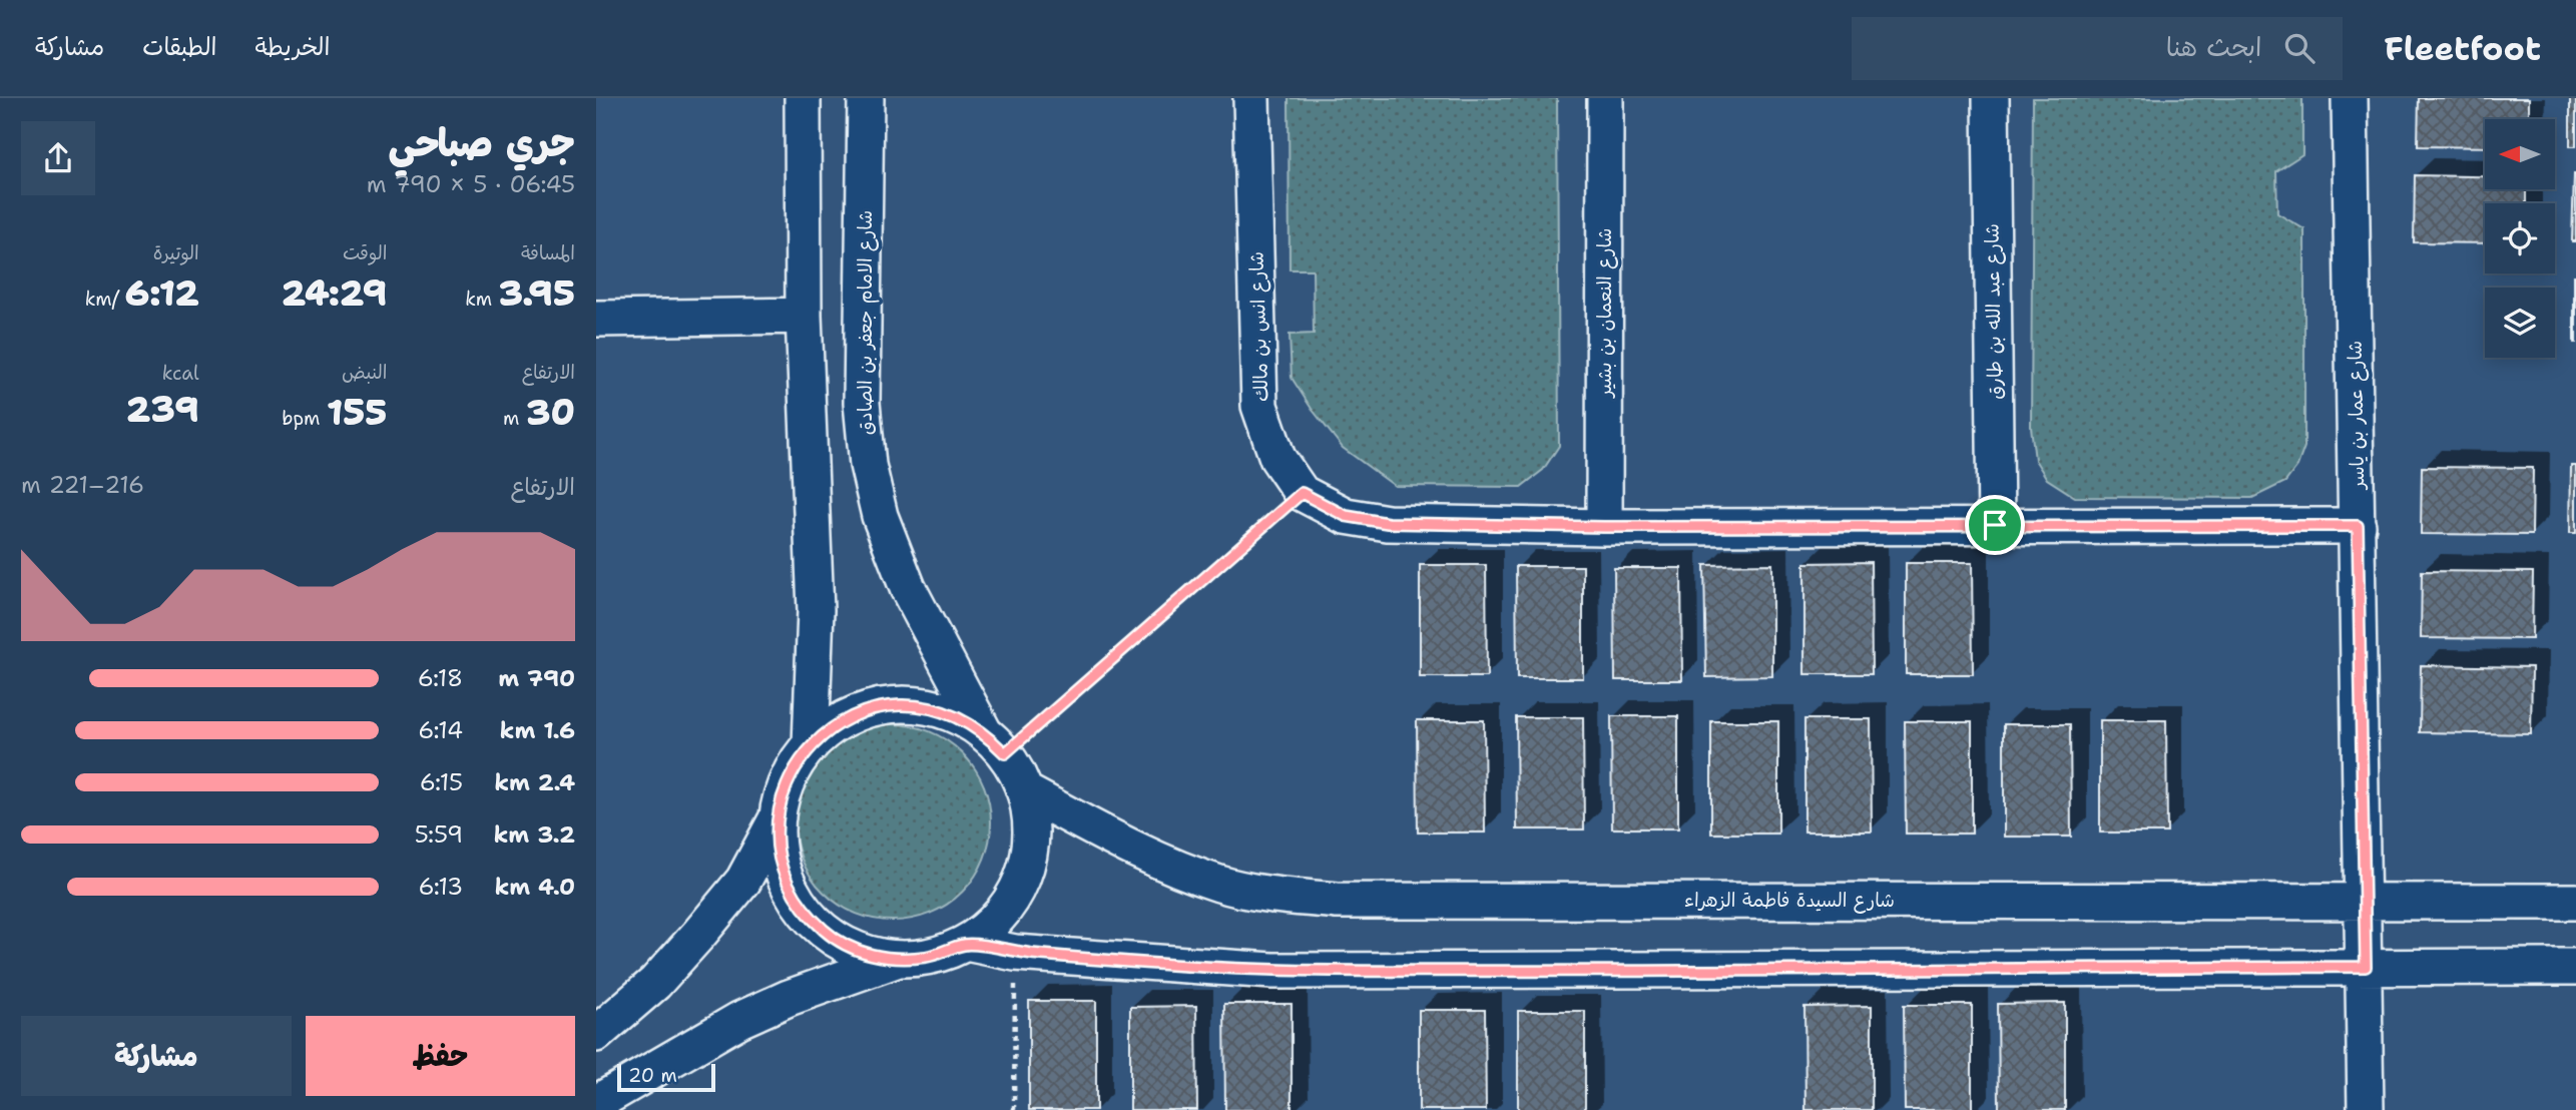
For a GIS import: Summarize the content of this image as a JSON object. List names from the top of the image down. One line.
{"streets":{"street":["شارع عبد الله بن طارق","شارع النعمان بن بشير","شارع الامام جعفر بن الصادق","شارع انس بن مالك","شارع عمار بن ياسر","شارع السيدة فاطمة الزهراء"]},"crossings":[["شارع عبد الله بن طارق","شارع انس بن مالك"],["شارع النعمان بن بشير","شارع انس بن مالك"],["شارع الامام جعفر بن الصادق","شارع السيدة فاطمة الزهراء"],["شارع انس بن مالك","شارع عمار بن ياسر"],["شارع عمار بن ياسر","شارع السيدة فاطمة الزهراء"]],"scale_bar":"20 m","north":"left","page":{"header":"Fleetfoot","search":"ابحث هنا","nav":["الخريطة","الطبقات","مشاركة"],"heading":["جري صباحي","06:45 · 5 × 790 m"],"stats":[["المسافة","3.95 km"],["الوقت","24:29"],["الوتيرة","6:12 /km"],["الارتفاع","30 m"],["النبض","155 bpm"],["kcal","239"]],"chart":["الارتفاع","216–221 m"],"list":[{"name":"790 m","note":"6:18"},{"name":"1.6 km","note":"6:14"},{"name":"2.4 km","note":"6:15"},{"name":"3.2 km","note":"5:59"},{"name":"4.0 km","note":"6:13"}],"buttons":["حفظ","مشاركة"],"scale":"20 m"}}
